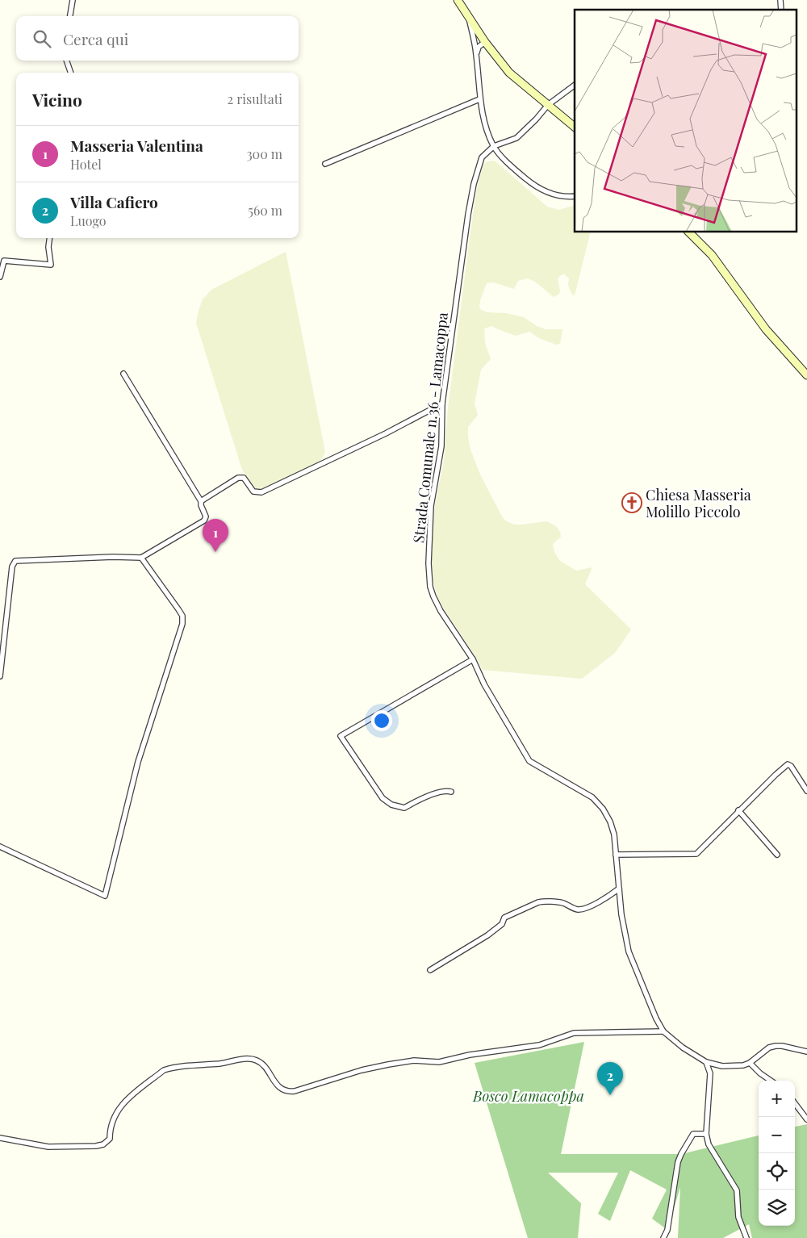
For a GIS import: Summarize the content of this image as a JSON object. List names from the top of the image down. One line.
{"streets":{"street":["Strada Comunale n.36 - Lamacoppa"]},"parks":["Bosco Lamacoppa"],"places":{"church":["Chiesa Masseria Molillo Piccolo"]},"page":{"search":"Cerca qui","heading":["Vicino","2 risultati"],"list":[{"mark":"1","name":"Masseria Valentina","note":"Hotel","value":"300 m"},{"mark":"2","name":"Villa Cafiero","note":"Luogo","value":"560 m"}],"pins":["1","2"],"map_buttons":["+","−"]}}
